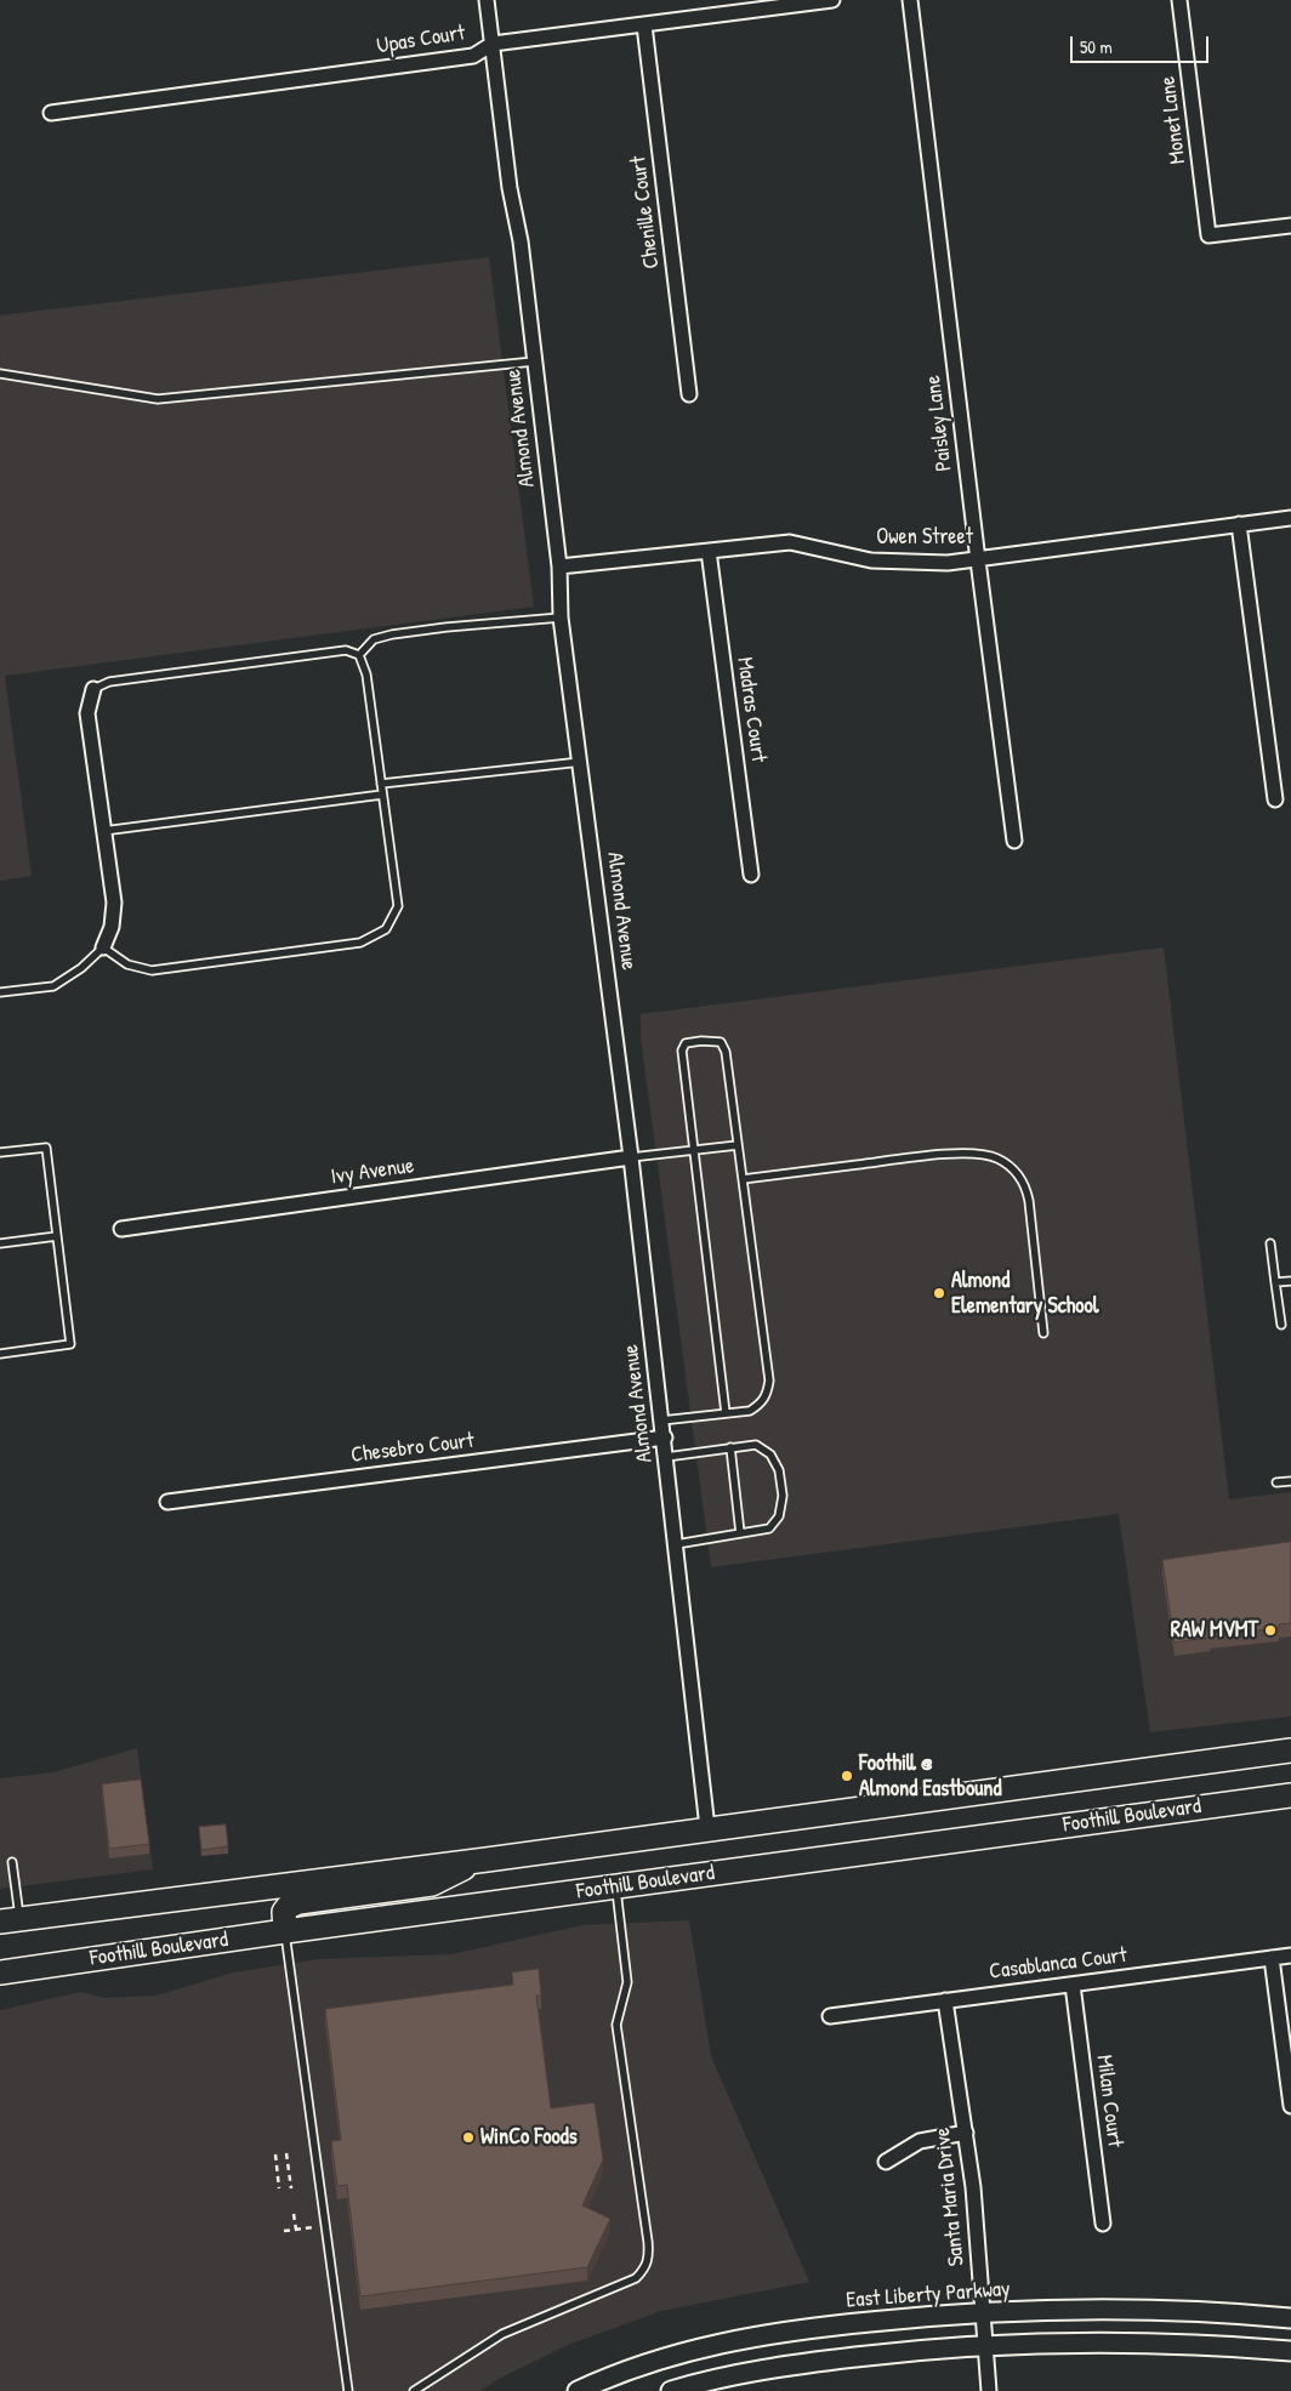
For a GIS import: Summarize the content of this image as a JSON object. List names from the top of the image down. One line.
{"streets":{"main road":["Foothill Boulevard"],"street":["Upas Court","Monet Lane","Chenille Court","Paisley Lane","Almond Avenue","Owen Street","Madras Court","Ivy Avenue","Chesebro Court","Casablanca Court","Milan Court","Santa Maria Drive","East Liberty Parkway"]},"crossings":[["Upas Court","Chenille Court"],["Upas Court","Almond Avenue"],["Paisley Lane","Owen Street"],["Almond Avenue","Owen Street"],["Almond Avenue","Ivy Avenue"],["Almond Avenue","Chesebro Court"],["Almond Avenue","Foothill Boulevard"],["Owen Street","Madras Court"],["Casablanca Court","Milan Court"],["Casablanca Court","Santa Maria Drive"],["Santa Maria Drive","East Liberty Parkway"]],"places":["Almond Elementary School","RAW MVMT","Foothill @ Almond Eastbound","WinCo Foods"],"scale_bar":"50 m"}
